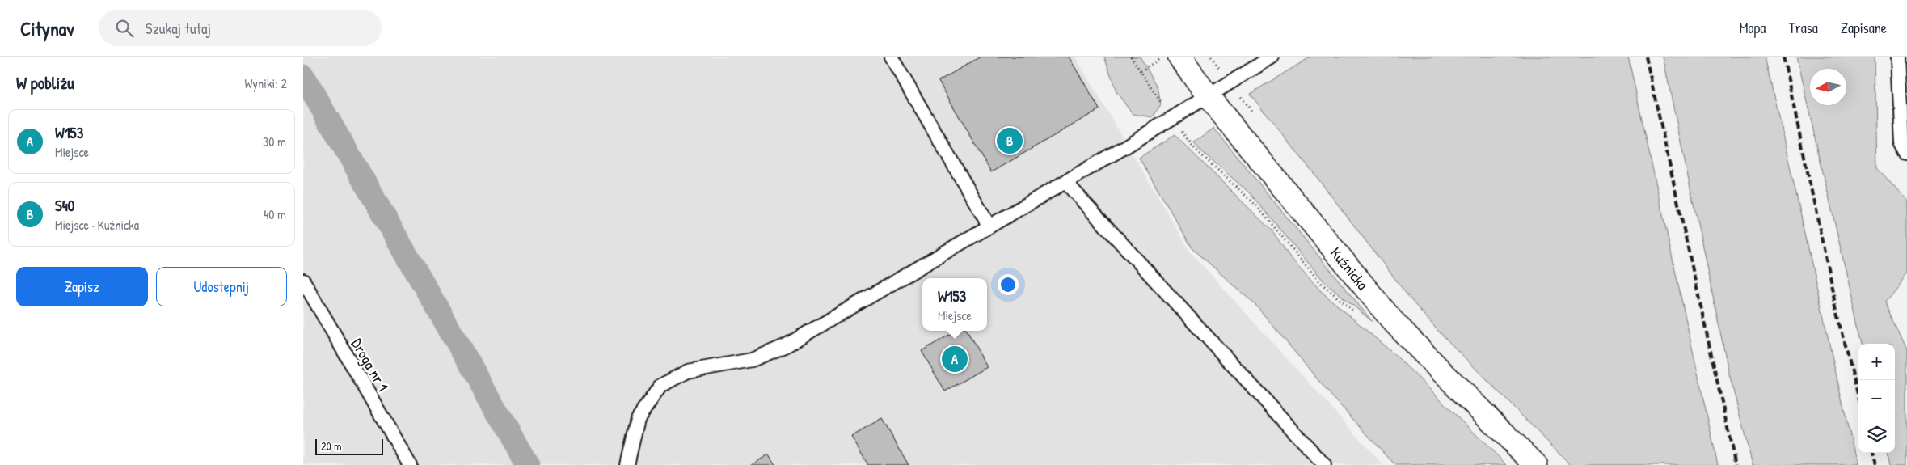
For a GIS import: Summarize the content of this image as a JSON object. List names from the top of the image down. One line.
{"streets":{"street":["Kuźnicka"],"lane":["Droga nr 1"]},"scale_bar":"20 m","north":"left","page":{"header":"Citynav","search":"Szukaj tutaj","nav":["Mapa","Trasa","Zapisane"],"heading":["W pobliżu","Wyniki: 2"],"list":[{"mark":"A","name":"W153","note":"Miejsce","value":"30 m"},{"mark":"B","name":"S40","note":"Miejsce · Kuźnicka","value":"40 m"}],"pins":["B","A"],"buttons":["Zapisz","Udostępnij"],"popup":["W153","Miejsce"],"map_buttons":["+","−"],"scale":"20 m"}}
